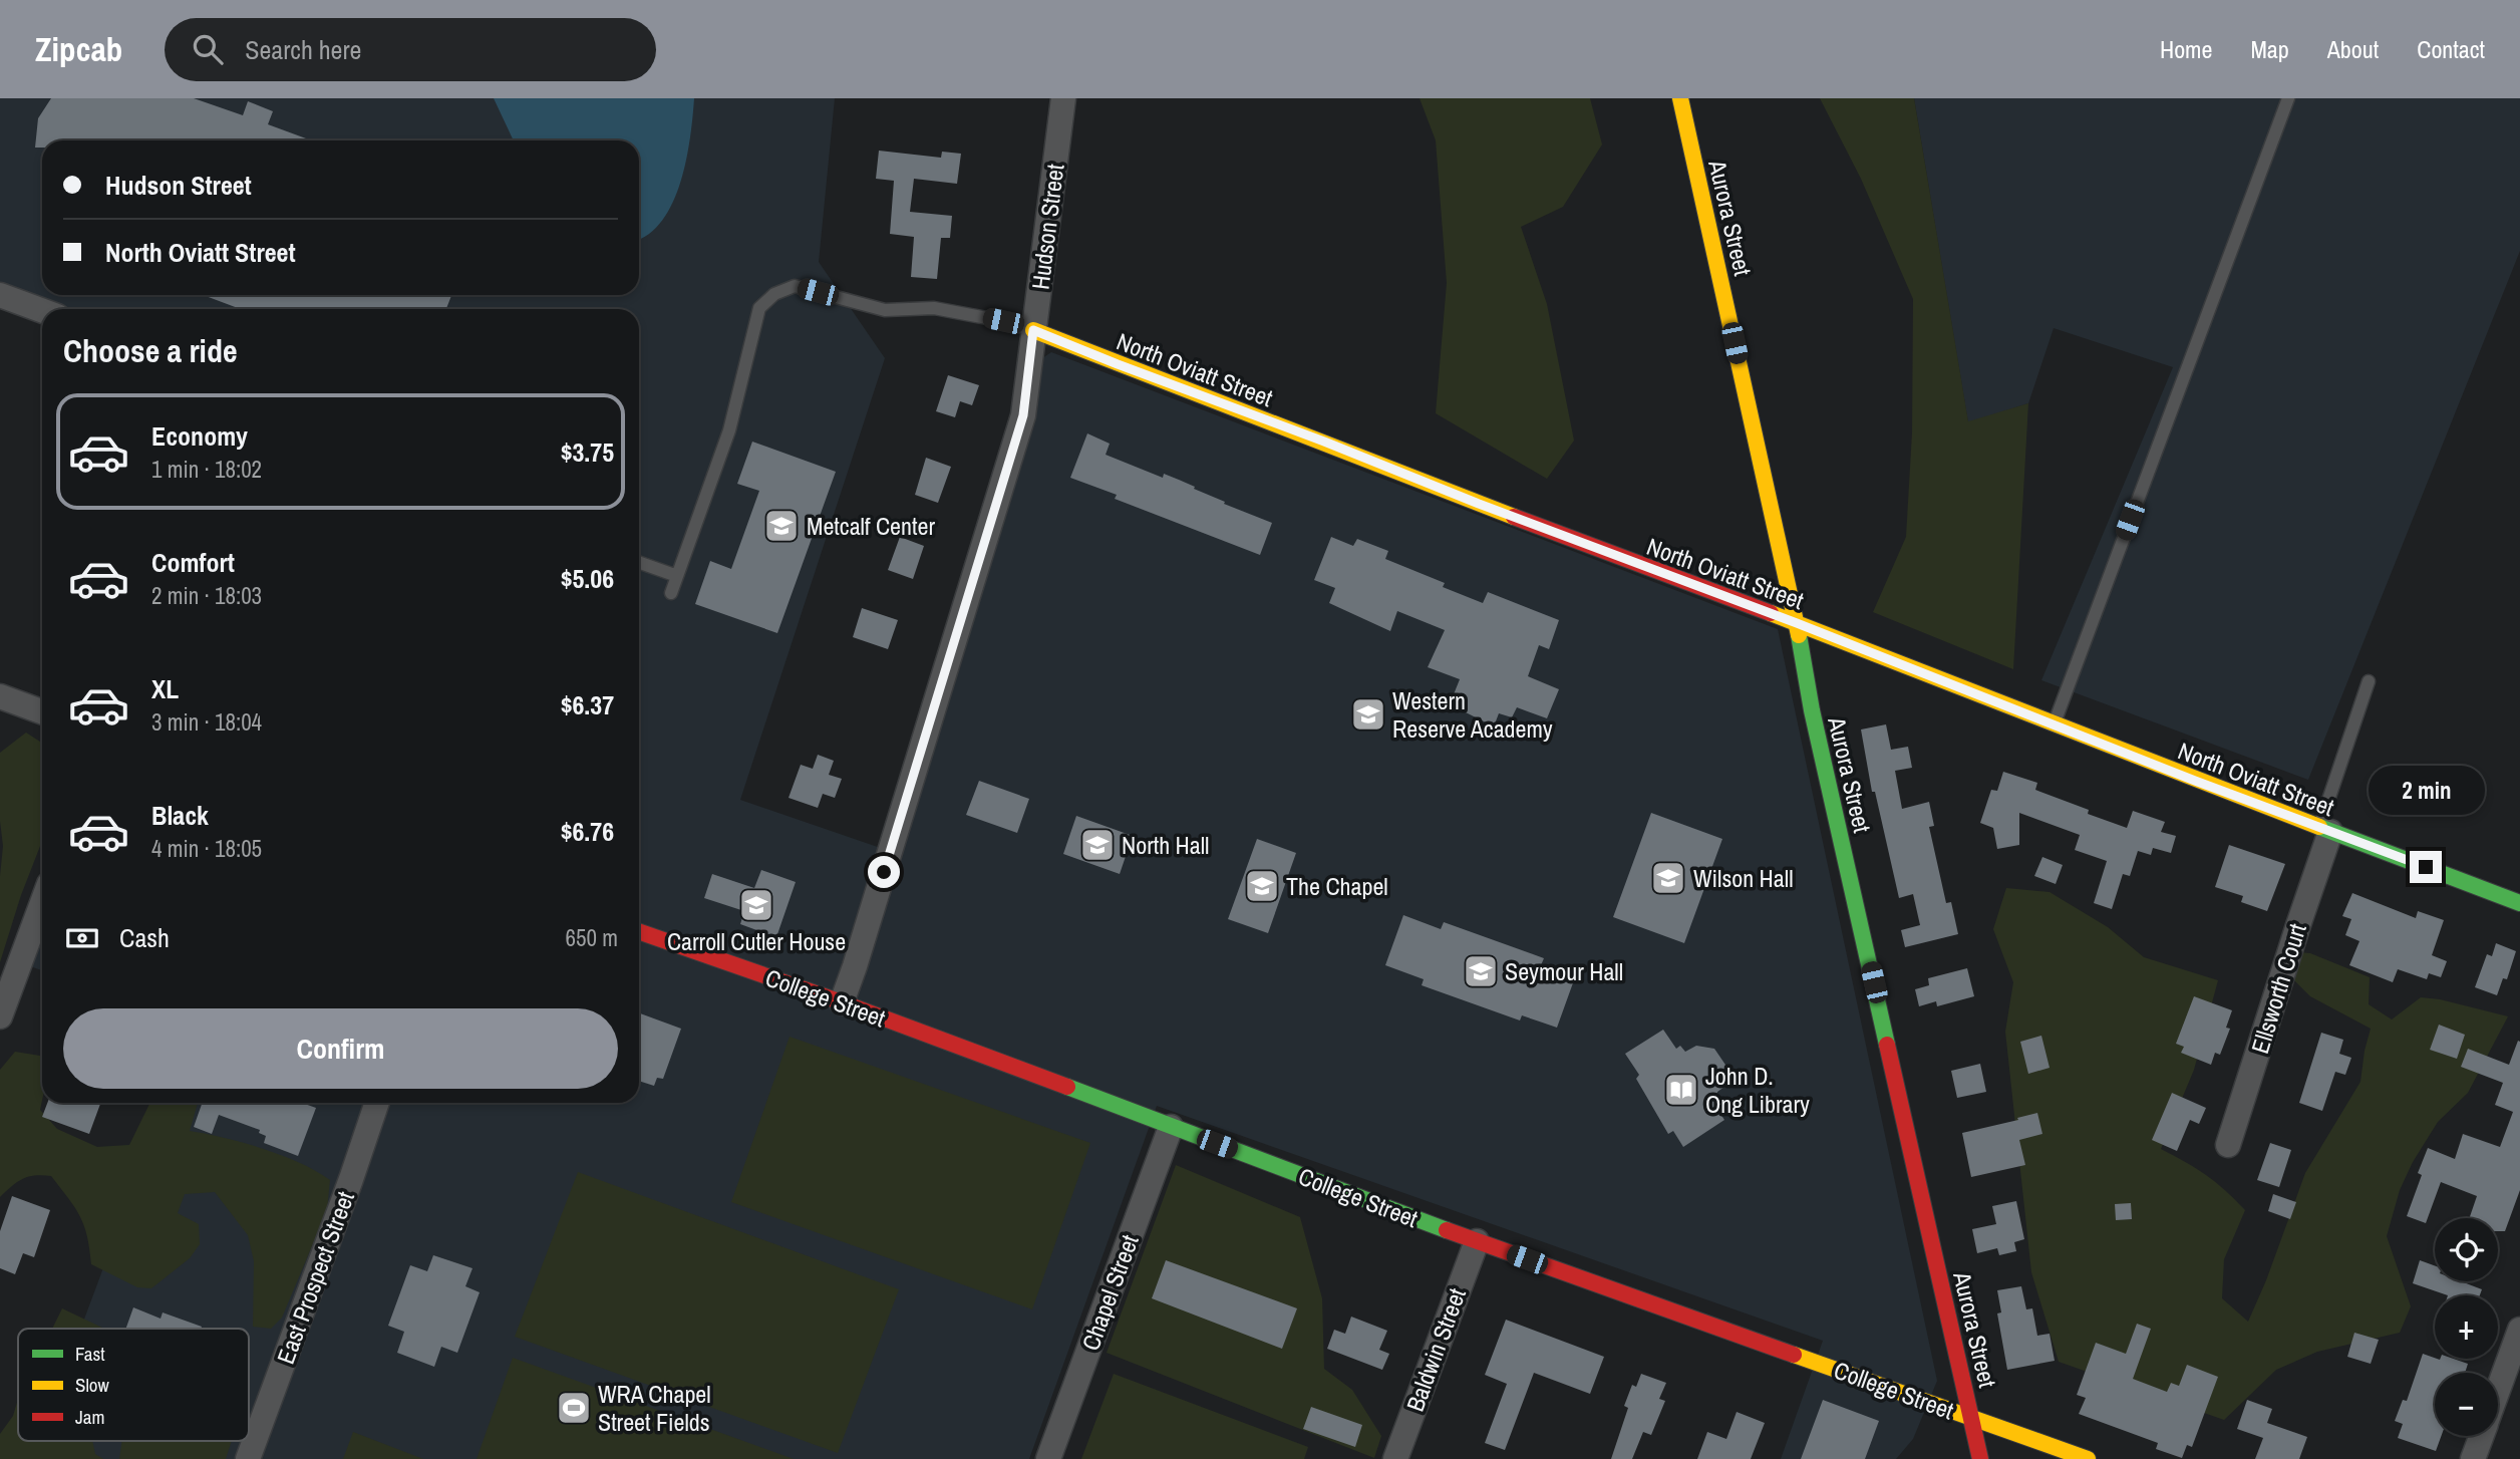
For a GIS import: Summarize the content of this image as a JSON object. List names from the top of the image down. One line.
{"streets":{"street":["Aurora Street","Hudson Street","North Oviatt Street","Ellsworth Court","College Street","East Prospect Street","Chapel Street","Baldwin Street"]},"crossings":[["Aurora Street","North Oviatt Street"],["Aurora Street","College Street"],["Hudson Street","North Oviatt Street"],["Hudson Street","College Street"],["North Oviatt Street","Ellsworth Court"],["College Street","Chapel Street"],["College Street","Baldwin Street"]],"places":{"school or university":["Metcalf Center","Western Reserve Academy","North Hall","Wilson Hall","The Chapel","Carroll Cutler House","Seymour Hall"],"library":["John D. Ong Library"],"sports":["WRA Chapel Street Fields"]},"legend":["Fast","Slow","Jam"],"page":{"header":"Zipcab","search":"Search here","nav":["Home","Map","About","Contact"],"banner":["Hudson Street","North Oviatt Street"],"heading":"Choose a ride","list":[{"name":"Economy","note":"1 min · 18:02","value":"$3.75"},{"name":"Comfort","note":"2 min · 18:03","value":"$5.06"},{"name":"XL","note":"3 min · 18:04","value":"$6.37"},{"name":"Black","note":"4 min · 18:05","value":"$6.76"}],"bubble":"2 min","pay":["Cash","650 m"],"buttons":"Confirm","map_buttons":["+","−"]}}
